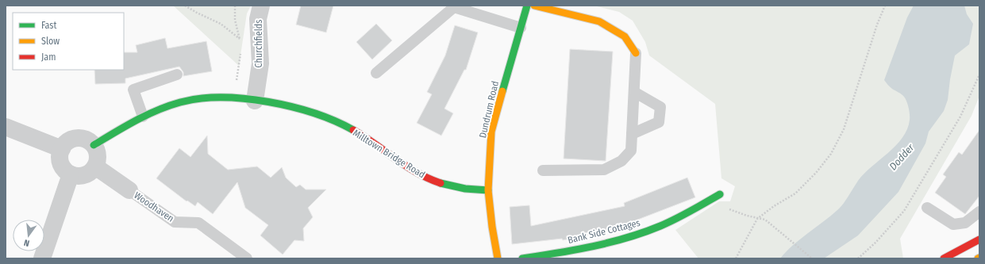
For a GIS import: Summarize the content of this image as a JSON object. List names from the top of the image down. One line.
{"streets":{"street":["Churchfields","Dundrum Road","Milltown Bridge Road","Woodhaven","Bank Side Cottages"]},"crossings":[["Churchfields","Milltown Bridge Road"],["Dundrum Road","Milltown Bridge Road"],["Milltown Bridge Road","Woodhaven"]],"water":["Dodder"],"legend":["Fast","Slow","Jam"],"north":"bottom"}
